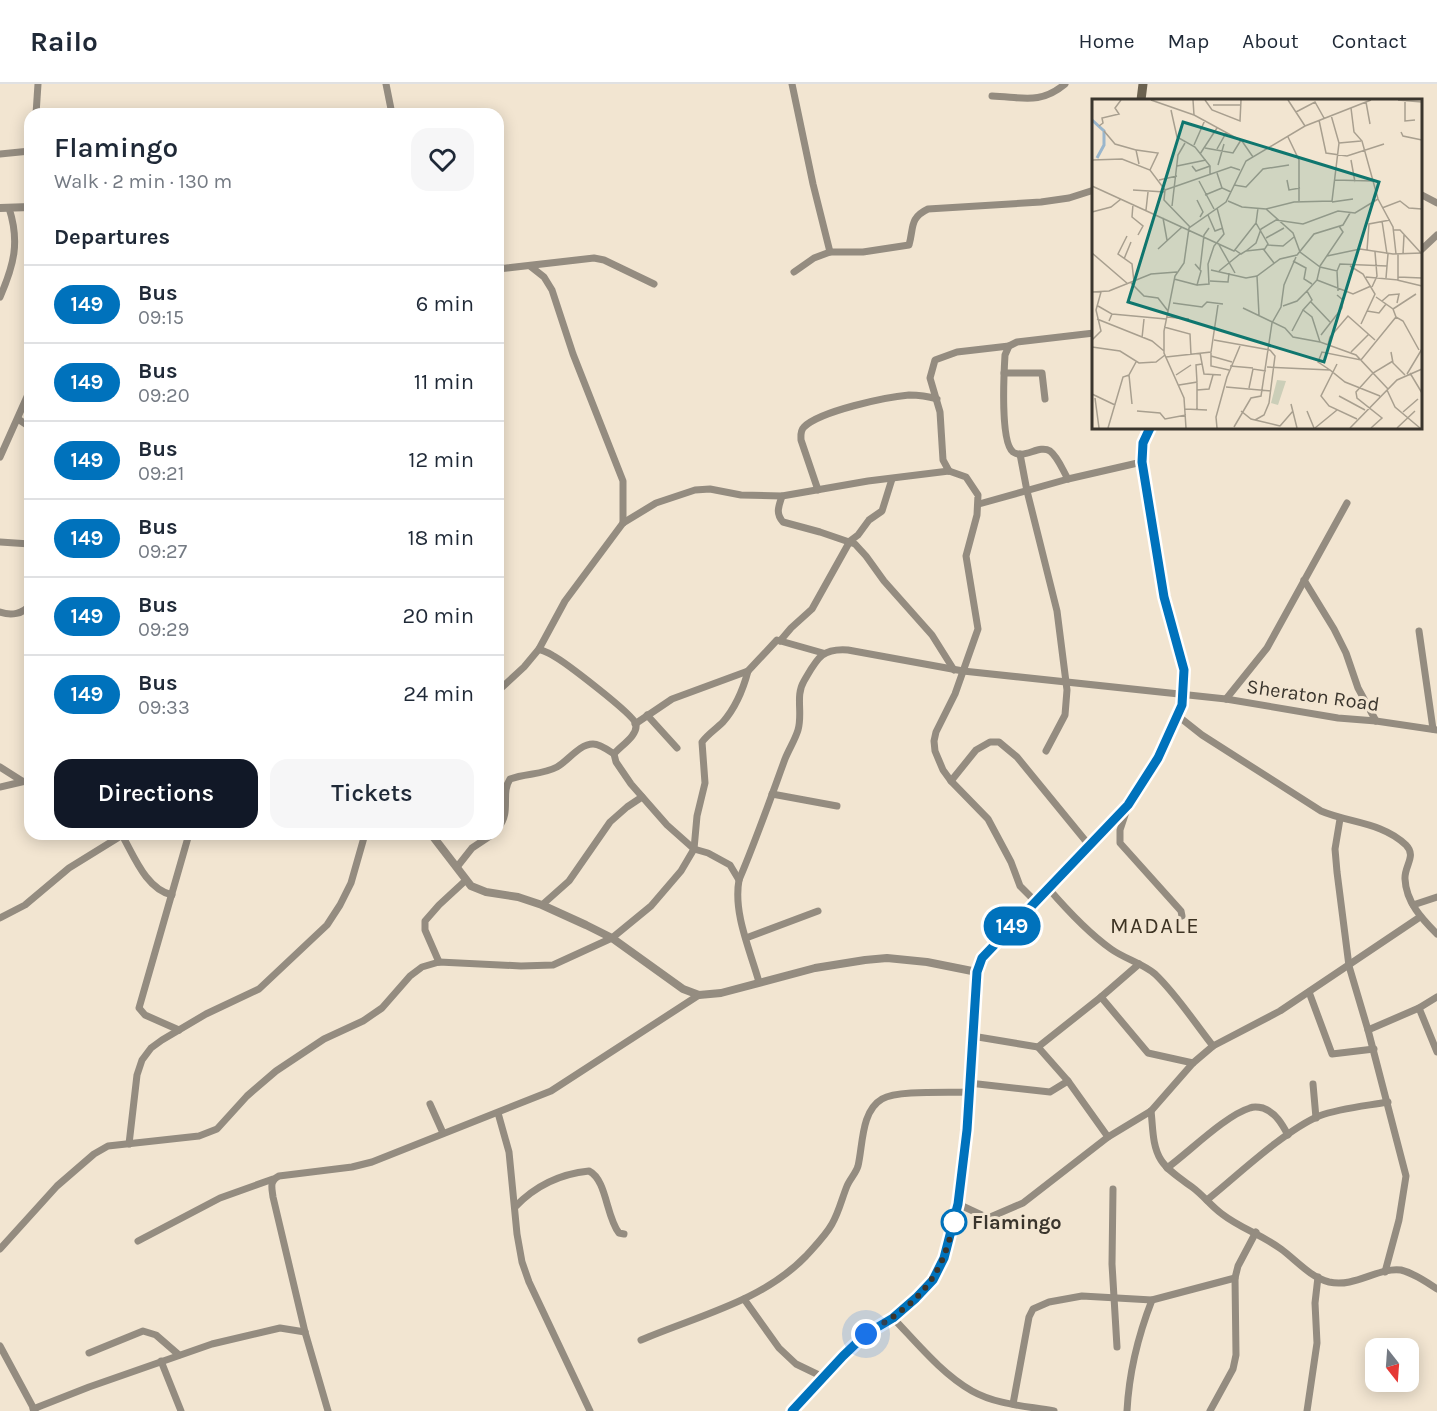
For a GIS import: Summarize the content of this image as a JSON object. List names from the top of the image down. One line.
{"streets":{"street":["Sheraton Road"]},"districts":["MADALE"],"places":["Flamingo"],"lines":["bus line 149"],"north":"bottom","page":{"header":"Railo","nav":["Home","Map","About","Contact"],"on_map":"149","heading":[["Flamingo","Walk · 2 min · 130 m"],"Departures"],"list":[{"mark":"149","name":"Bus","note":"09:15","value":"6 min"},{"mark":"149","name":"Bus","note":"09:20","value":"11 min"},{"mark":"149","name":"Bus","note":"09:21","value":"12 min"},{"mark":"149","name":"Bus","note":"09:27","value":"18 min"},{"mark":"149","name":"Bus","note":"09:29","value":"20 min"},{"mark":"149","name":"Bus","note":"09:33","value":"24 min"}],"buttons":["Directions","Tickets"]}}
